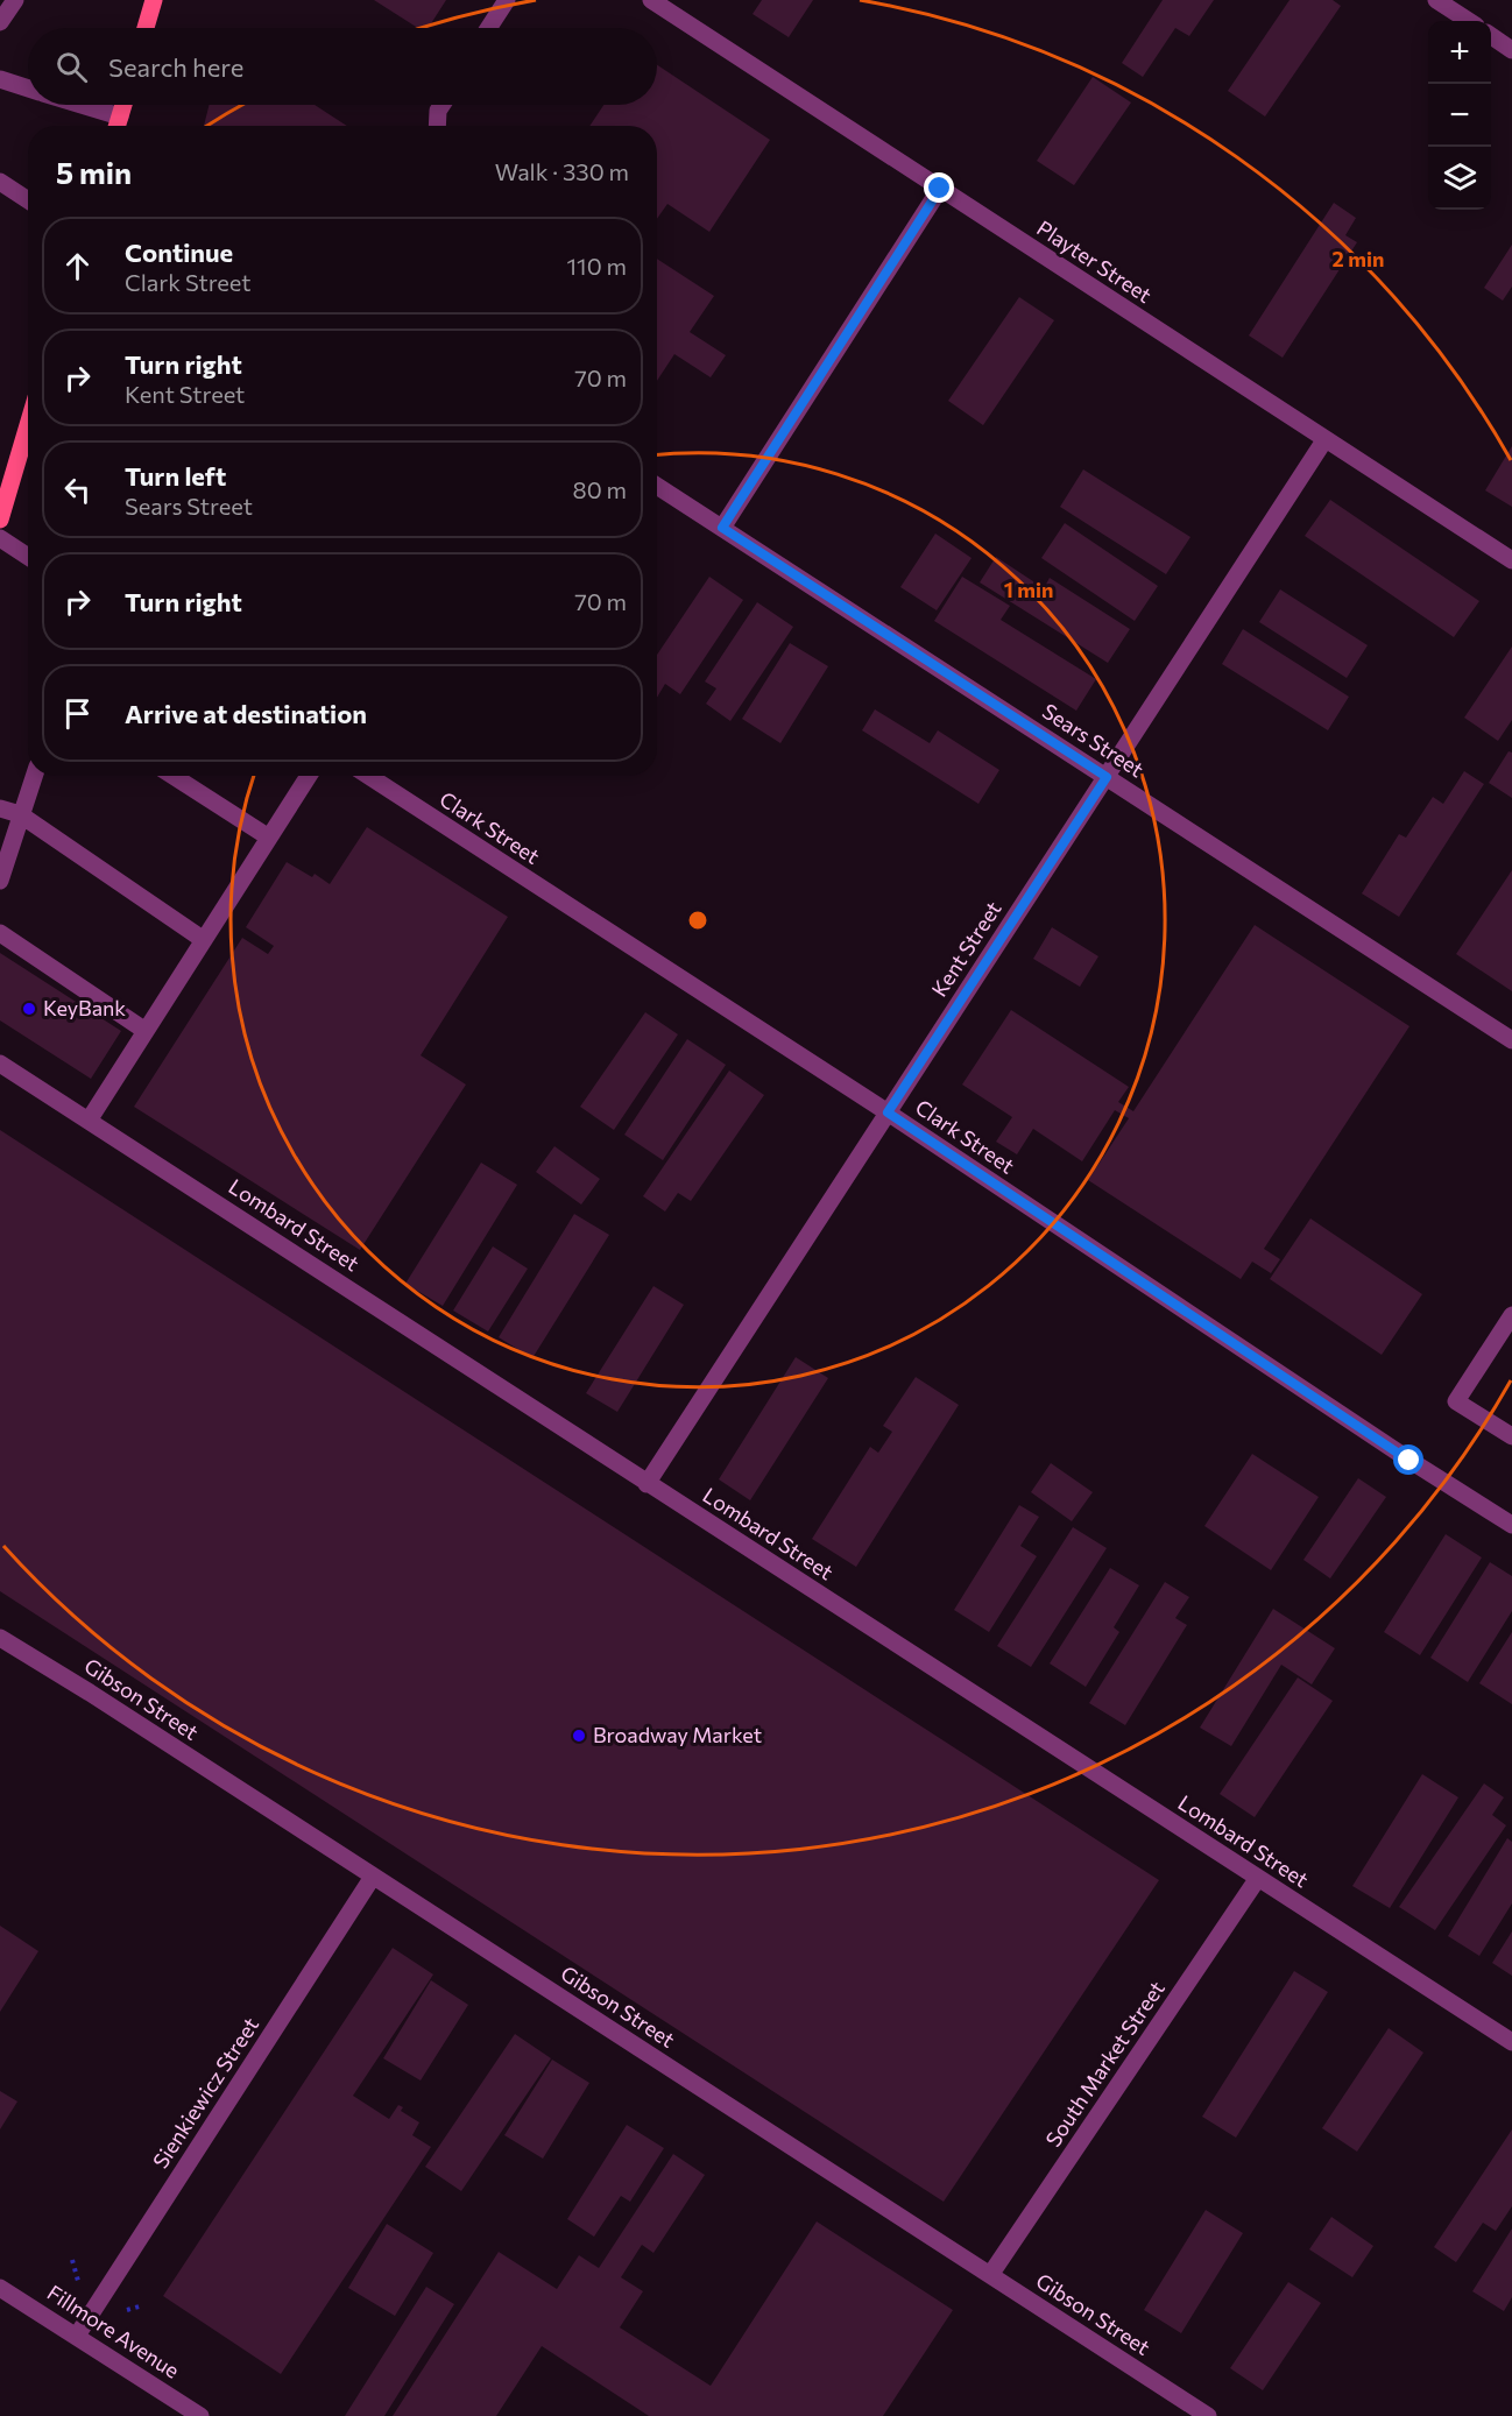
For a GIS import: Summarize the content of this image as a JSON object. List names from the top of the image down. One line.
{"streets":{"street":["Playter Street","Sears Street","Clark Street","Kent Street","Lombard Street","Gibson Street","South Market Street","Sienkiewicz Street","Fillmore Avenue"]},"crossings":[["Playter Street","Kent Street"],["Sears Street","Kent Street"],["Clark Street","Kent Street"],["Kent Street","Lombard Street"],["Lombard Street","South Market Street"],["Gibson Street","South Market Street"],["Gibson Street","Sienkiewicz Street"],["Sienkiewicz Street","Fillmore Avenue"]],"places":["KeyBank","Broadway Market"],"page":{"map_buttons":["+","−"],"search":"Search here","heading":["5 min","Walk · 330 m"],"list":[["Continue","Clark Street","110 m"],["Turn right","Kent Street","70 m"],["Turn left","Sears Street","80 m"],["Turn right","70 m"],"Arrive at destination"]},"rings":["2 min","1 min"]}
